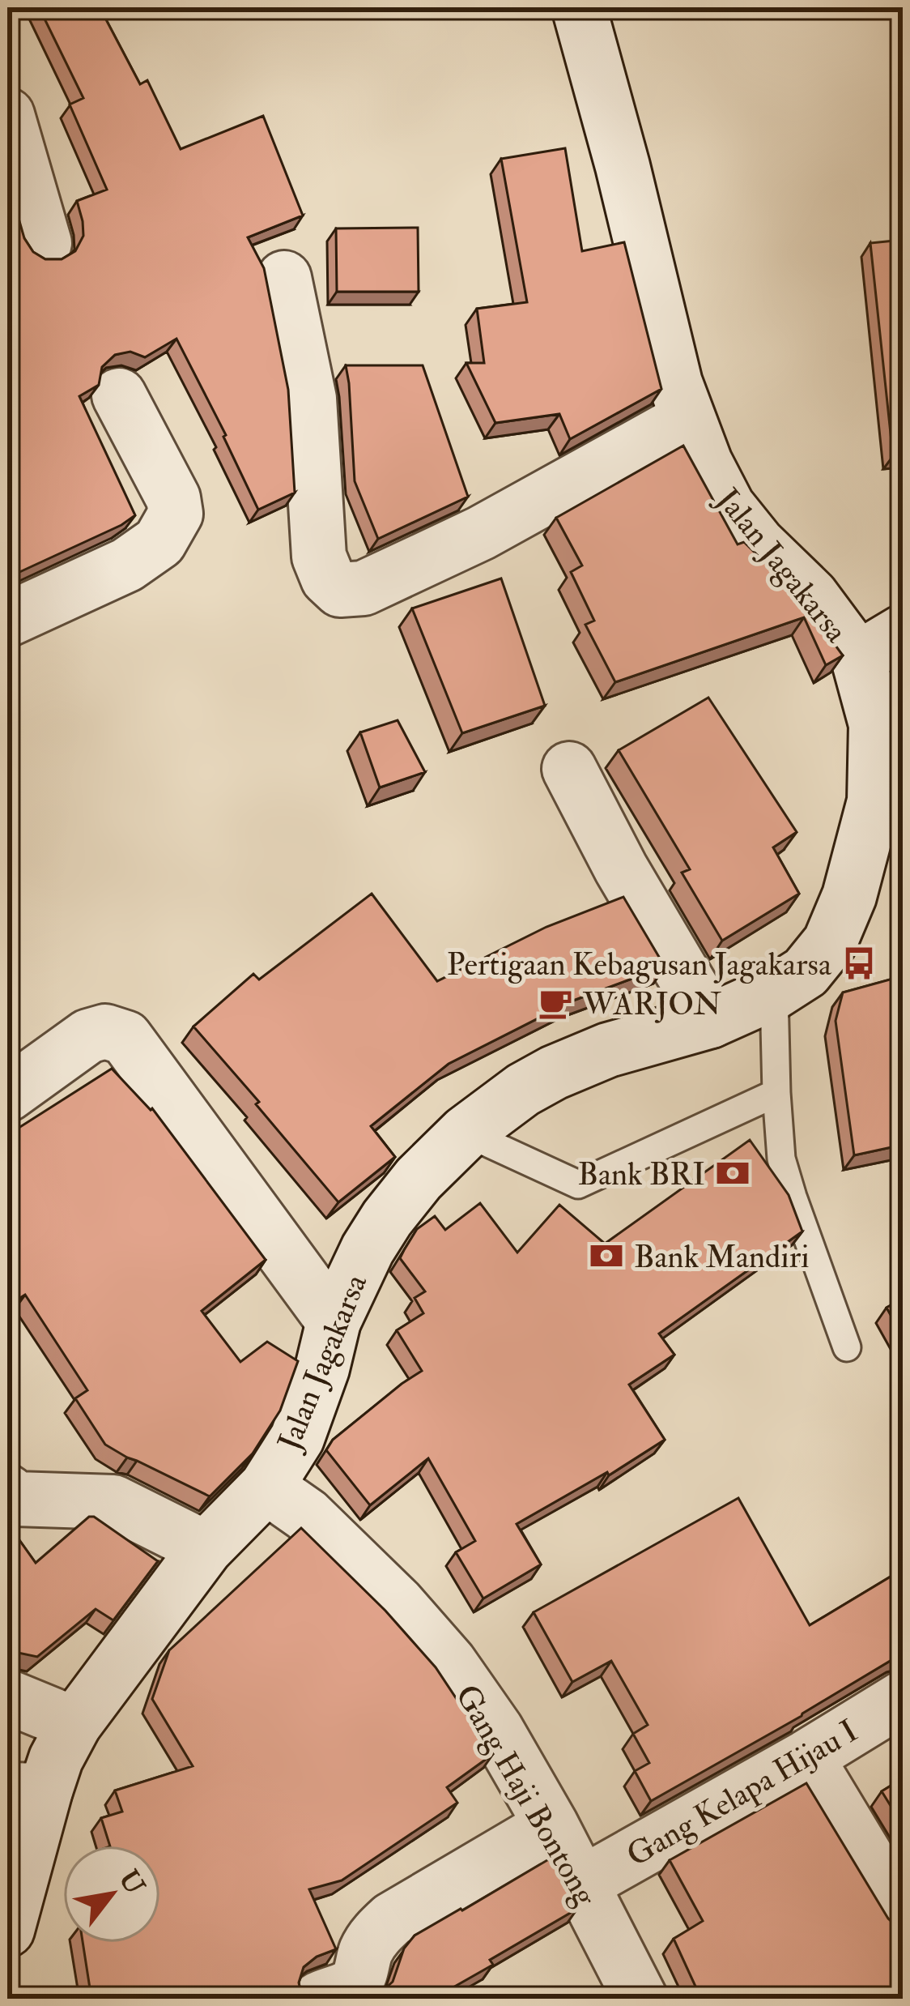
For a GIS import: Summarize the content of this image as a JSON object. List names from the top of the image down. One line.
{"streets":{"street":["Jalan Jagakarsa","Gang Kelapa Hijau I","Gang Haji Bontong"]},"crossings":[["Jalan Jagakarsa","Gang Haji Bontong"],["Gang Kelapa Hijau I","Gang Haji Bontong"]],"places":{"bus stop":["Pertigaan Kebagusan Jagakarsa"],"cafe":["WARJON"],"bank":["Bank BRI","Bank Mandiri"]},"north":"top right"}
